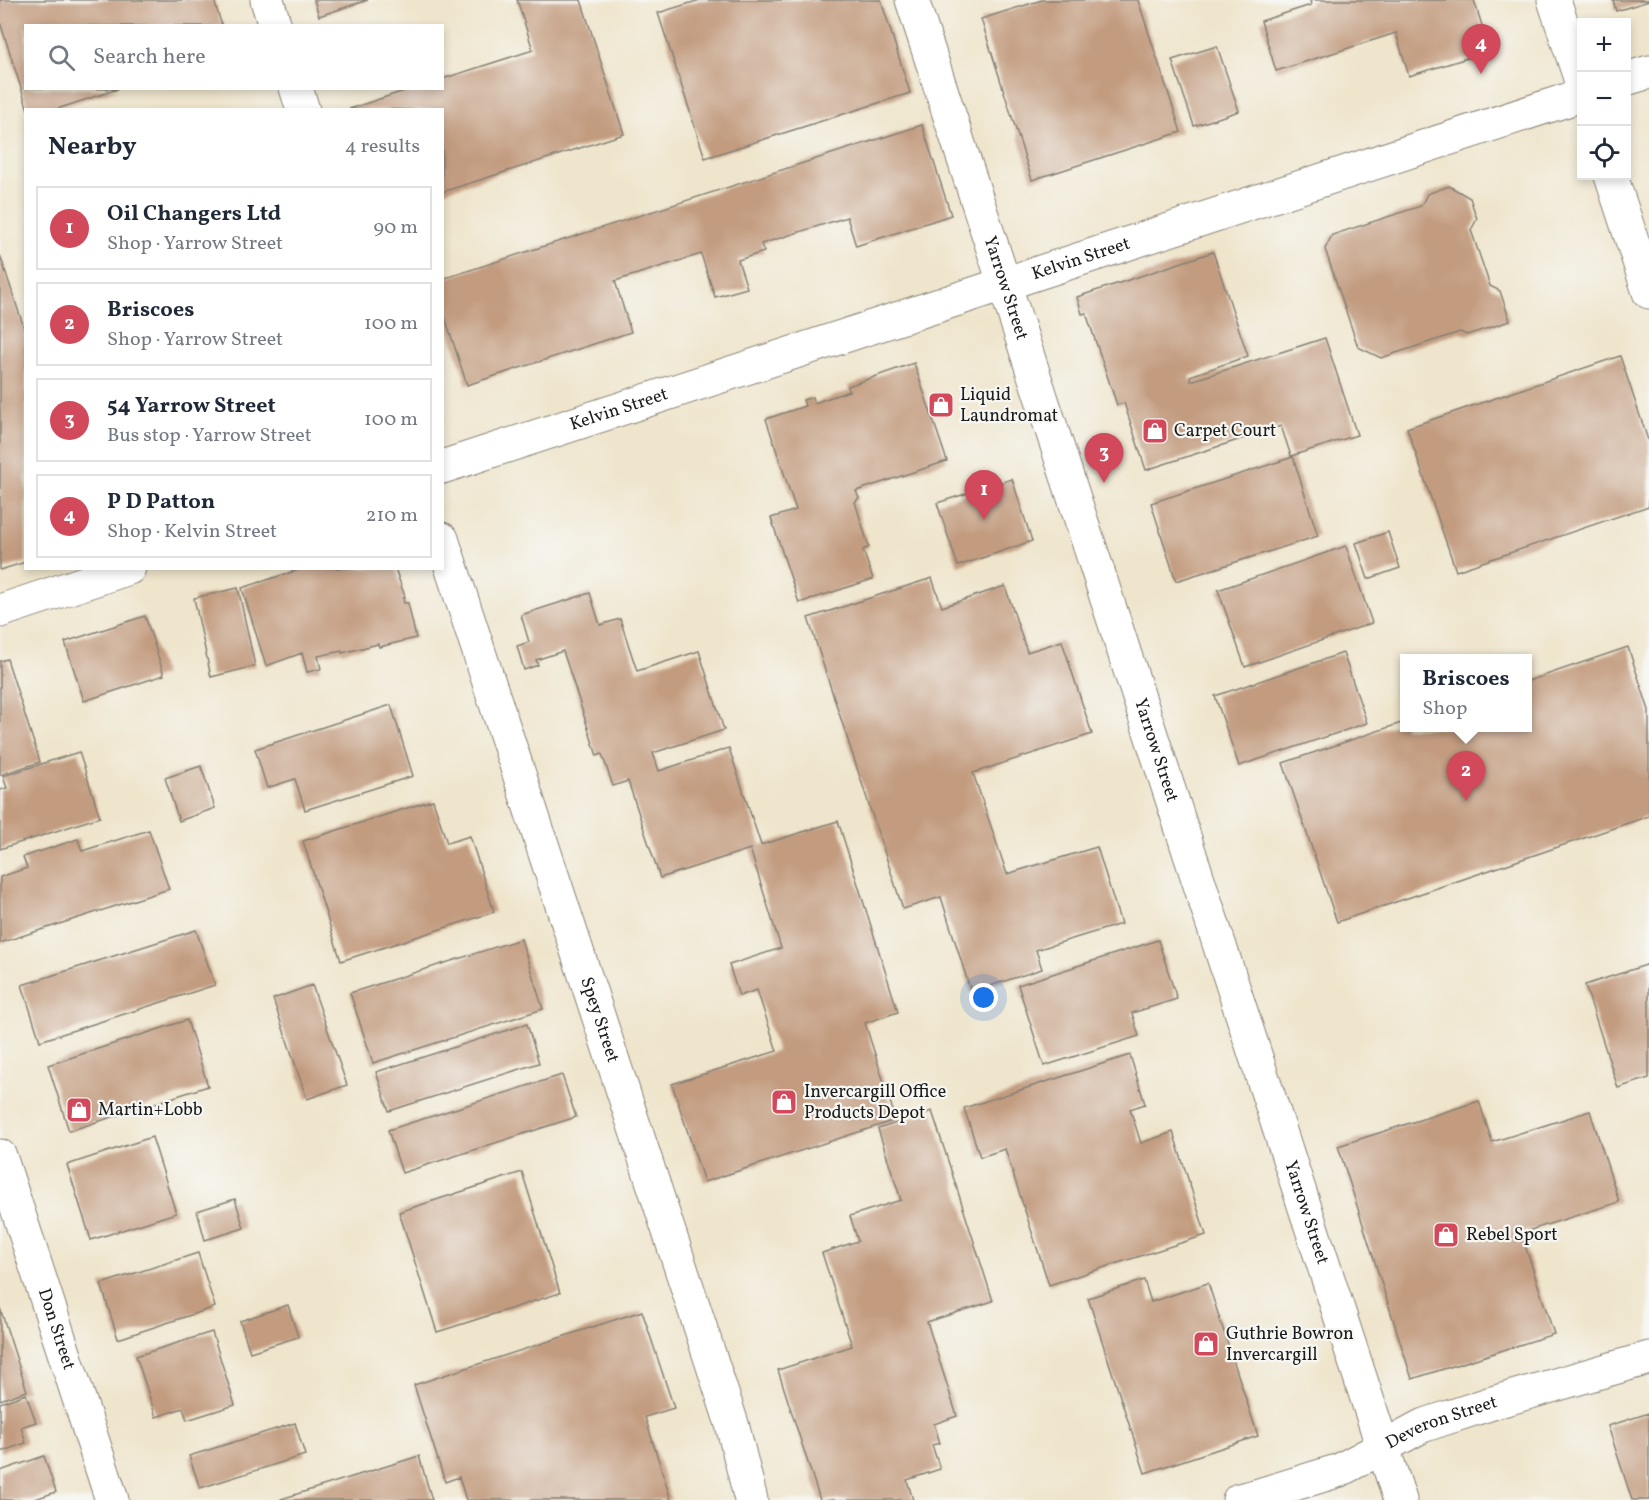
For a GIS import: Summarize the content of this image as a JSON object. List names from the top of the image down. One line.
{"streets":{"street":["Kelvin Street","Yarrow Street","Spey Street","Don Street","Deveron Street"]},"crossings":[["Kelvin Street","Yarrow Street"],["Yarrow Street","Deveron Street"]],"places":{"shop":["Liquid Laundromat","Carpet Court","Invercargill Office Products Depot","Martin+Lobb","Rebel Sport","Guthrie Bowron Invercargill"]},"page":{"map_buttons":["+","−"],"pins":["4","3","1","2"],"search":"Search here","heading":["Nearby","4 results"],"list":[{"mark":"1","name":"Oil Changers Ltd","note":"Shop · Yarrow Street","value":"90 m"},{"mark":"2","name":"Briscoes","note":"Shop · Yarrow Street","value":"100 m"},{"mark":"3","name":"54 Yarrow Street","note":"Bus stop · Yarrow Street","value":"100 m"},{"mark":"4","name":"P D Patton","note":"Shop · Kelvin Street","value":"210 m"}],"popup":["Briscoes","Shop"]}}
